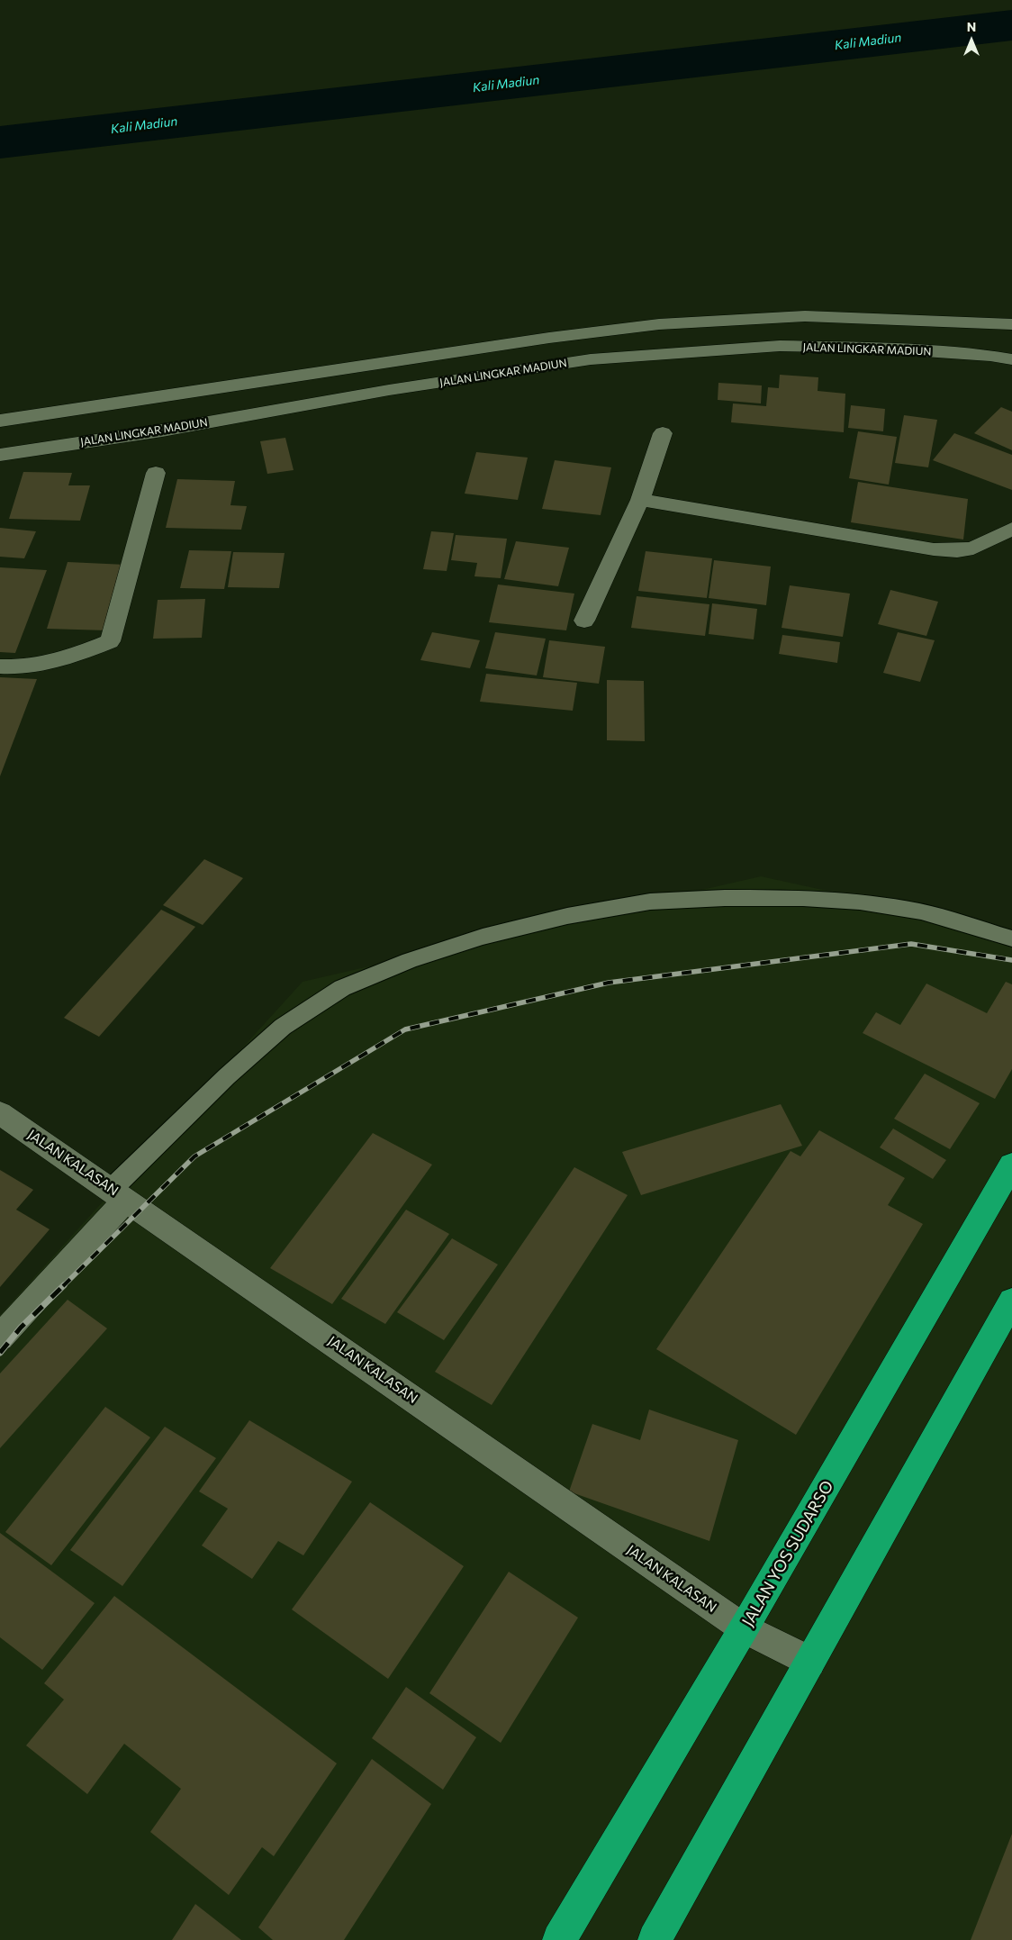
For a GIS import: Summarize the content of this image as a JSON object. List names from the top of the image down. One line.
{"streets":{"highway":["JALAN YOS SUDARSO"],"main road":["JALAN LINGKAR MADIUN","JALAN KALASAN"]},"crossings":[["JALAN KALASAN","JALAN YOS SUDARSO"]],"water":["Kali Madiun"],"north":"top"}
